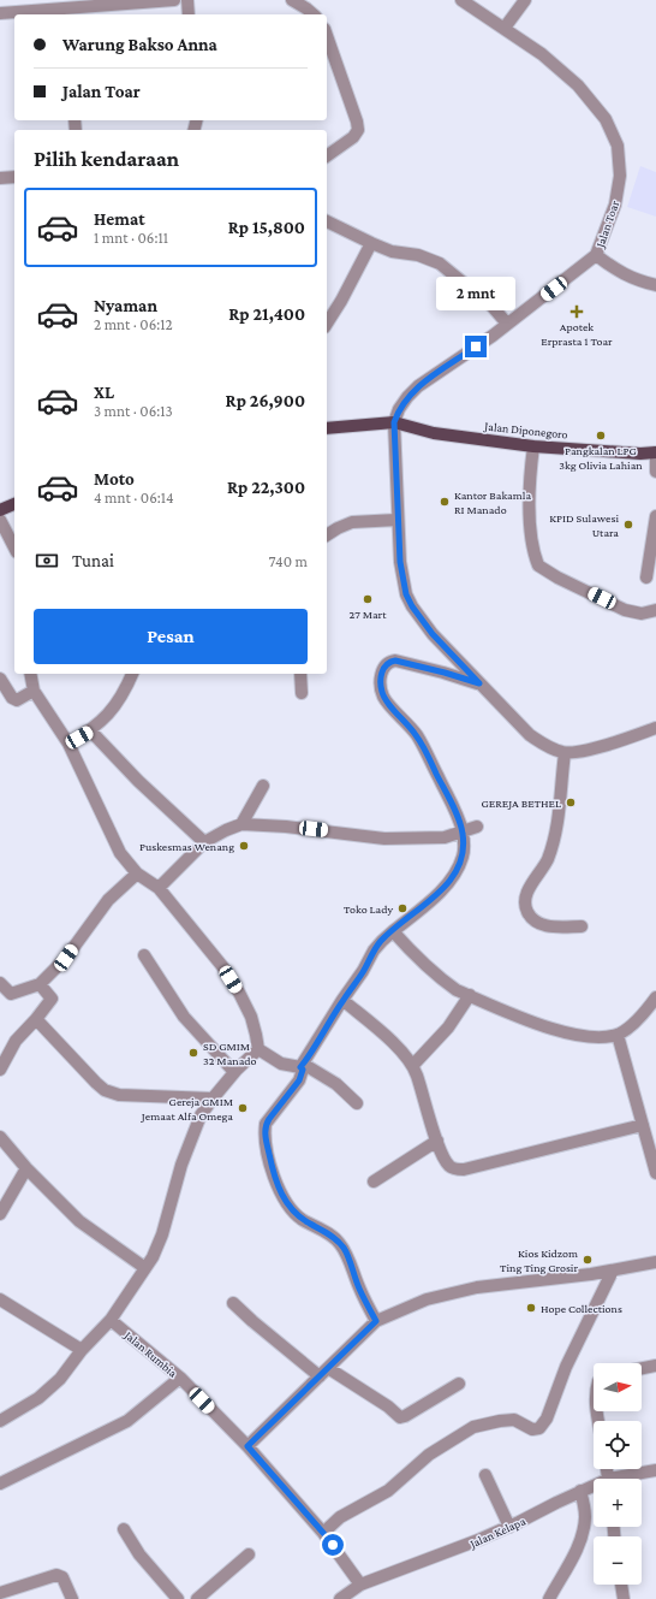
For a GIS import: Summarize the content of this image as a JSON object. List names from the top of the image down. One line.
{"streets":{"main road":["Jalan Diponegoro"],"street":["Jalan Toar","Jalan Rumbia","Jalan Kelapa"]},"crossings":[["Jalan Toar","Jalan Diponegoro"],["Jalan Rumbia","Jalan Kelapa"]],"places":{"health":["Apotek Erprasta 1 Toar"],"other":["Pangkalan LPG 3kg Olivia Lahian","Kantor Bakamla RI Manado","KPID Sulawesi Utara","27 Mart","GEREJA BETHEL","Puskesmas Wenang","Toko Lady","SD GMIM 32 Manado","Gereja GMIM Jemaat Alfa Omega","Kios Kidzom Ting Ting Grosir","Hope Collections"]},"north":"right","page":{"banner":["Warung Bakso Anna","Jalan Toar"],"heading":"Pilih kendaraan","list":[{"name":"Hemat","note":"1 mnt · 06:11","value":"Rp 15,800"},{"name":"Nyaman","note":"2 mnt · 06:12","value":"Rp 21,400"},{"name":"XL","note":"3 mnt · 06:13","value":"Rp 26,900"},{"name":"Moto","note":"4 mnt · 06:14","value":"Rp 22,300"}],"bubble":"2 mnt","pay":["Tunai","740 m"],"buttons":"Pesan","map_buttons":["+","−"]}}
